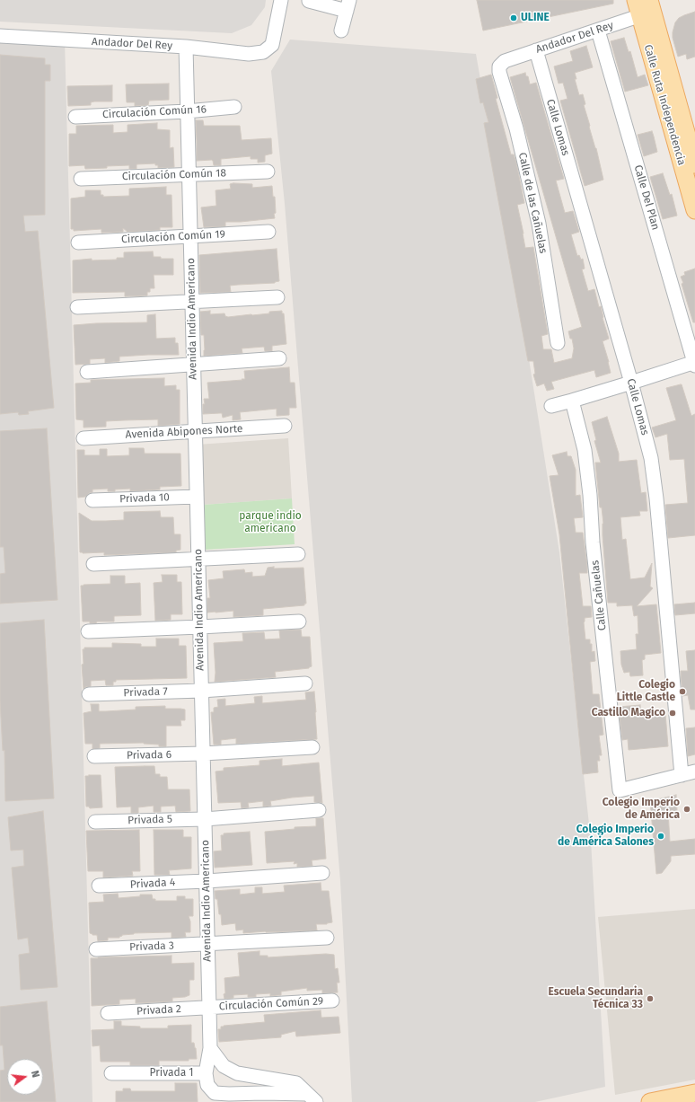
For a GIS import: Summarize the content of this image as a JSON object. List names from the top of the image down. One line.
{"streets":{"main road":["Calle Ruta Independencia"],"street":["Andador Del Rey","Circulación Común 16","Calle Lomas","Circulación Común 18","Calle Del Plan","Calle de las Cañuelas","Circulación Común 19","Avenida Indio Americano","Avenida Abipones Norte","Privada 10","Calle Cañuelas","Privada 7","Privada 6","Privada 5","Privada 4","Privada 3","Circulación Común 29","Privada 2","Privada 1"]},"crossings":[["Andador Del Rey","Calle Ruta Independencia"],["Andador Del Rey","Calle Lomas"],["Andador Del Rey","Calle Del Plan"],["Andador Del Rey","Calle de las Cañuelas"],["Andador Del Rey","Avenida Indio Americano"],["Circulación Común 16","Avenida Indio Americano"],["Calle Lomas","Calle Cañuelas"],["Circulación Común 18","Avenida Indio Americano"],["Circulación Común 19","Avenida Indio Americano"],["Avenida Indio Americano","Avenida Abipones Norte"],["Avenida Indio Americano","Privada 10"],["Avenida Indio Americano","Privada 7"],["Avenida Indio Americano","Privada 6"],["Avenida Indio Americano","Privada 5"],["Avenida Indio Americano","Privada 4"],["Avenida Indio Americano","Privada 3"],["Avenida Indio Americano","Circulación Común 29"],["Avenida Indio Americano","Privada 2"],["Avenida Indio Americano","Privada 1"],["Circulación Común 29","Privada 2"]],"parks":["parque indio americano"],"places":["ULINE","Colegio Little Castle","Castillo Magico","Colegio Imperio de América","Colegio Imperio de América Salones","Escuela Secundaria Técnica 33"],"north":"right"}
